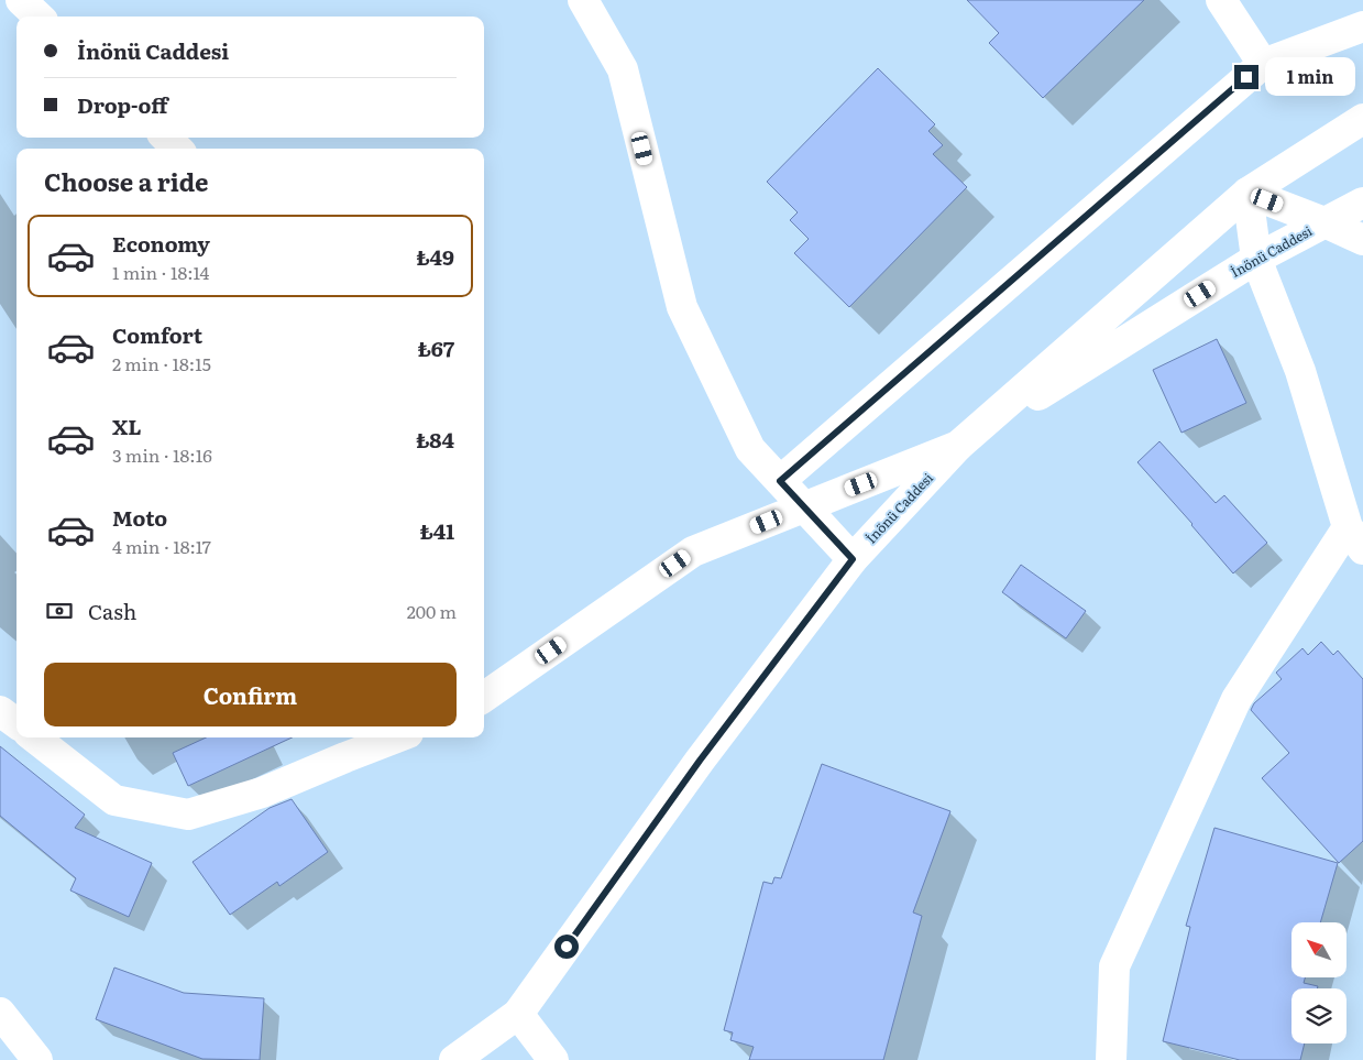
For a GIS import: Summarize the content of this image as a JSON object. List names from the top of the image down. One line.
{"streets":{"street":["İnönü Caddesi"]},"north":"top left","page":{"banner":["İnönü Caddesi","Drop-off"],"bubble":"1 min","heading":"Choose a ride","list":[{"name":"Economy","note":"1 min · 18:14","value":"₺49"},{"name":"Comfort","note":"2 min · 18:15","value":"₺67"},{"name":"XL","note":"3 min · 18:16","value":"₺84"},{"name":"Moto","note":"4 min · 18:17","value":"₺41"}],"pay":["Cash","200 m"],"buttons":"Confirm"}}
